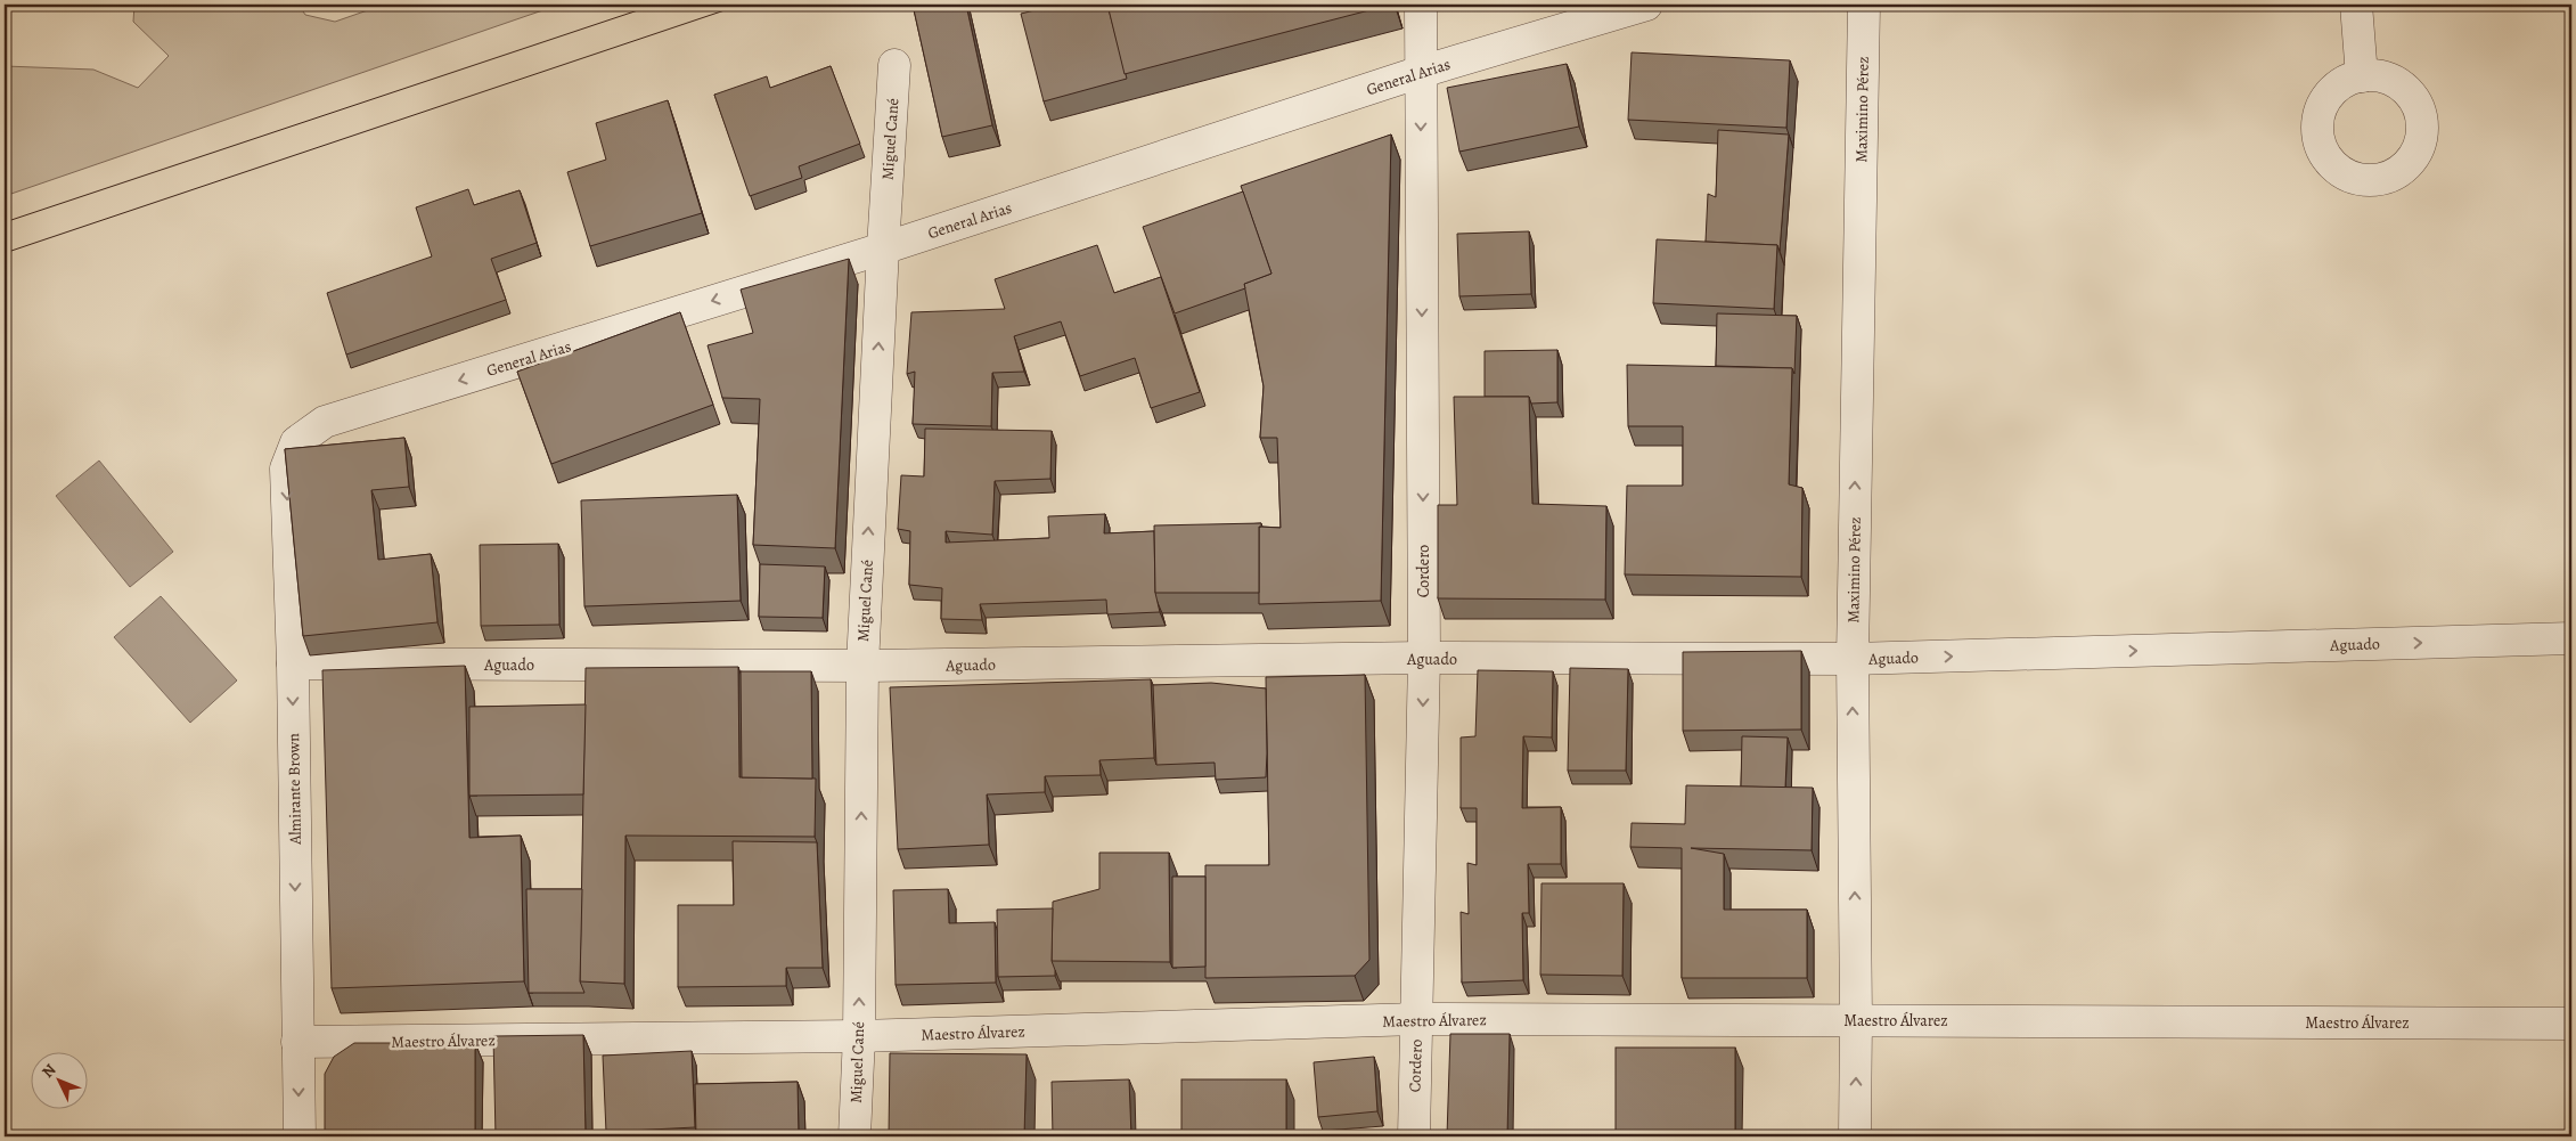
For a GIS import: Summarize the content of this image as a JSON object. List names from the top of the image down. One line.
{"streets":{"street":["General Arias","Maximino Pérez","Miguel Cané","Cordero","Aguado","Almirante Brown","Maestro Álvarez"]},"crossings":[["General Arias","Miguel Cané"],["General Arias","Cordero"],["General Arias","Almirante Brown"],["Maximino Pérez","Aguado"],["Maximino Pérez","Maestro Álvarez"],["Miguel Cané","Aguado"],["Miguel Cané","Maestro Álvarez"],["Cordero","Aguado"],["Cordero","Maestro Álvarez"],["Aguado","Almirante Brown"],["Almirante Brown","Maestro Álvarez"]],"one_way":["General Arias","Maximino Pérez","Miguel Cané","Cordero","Almirante Brown"],"north":"top left"}
